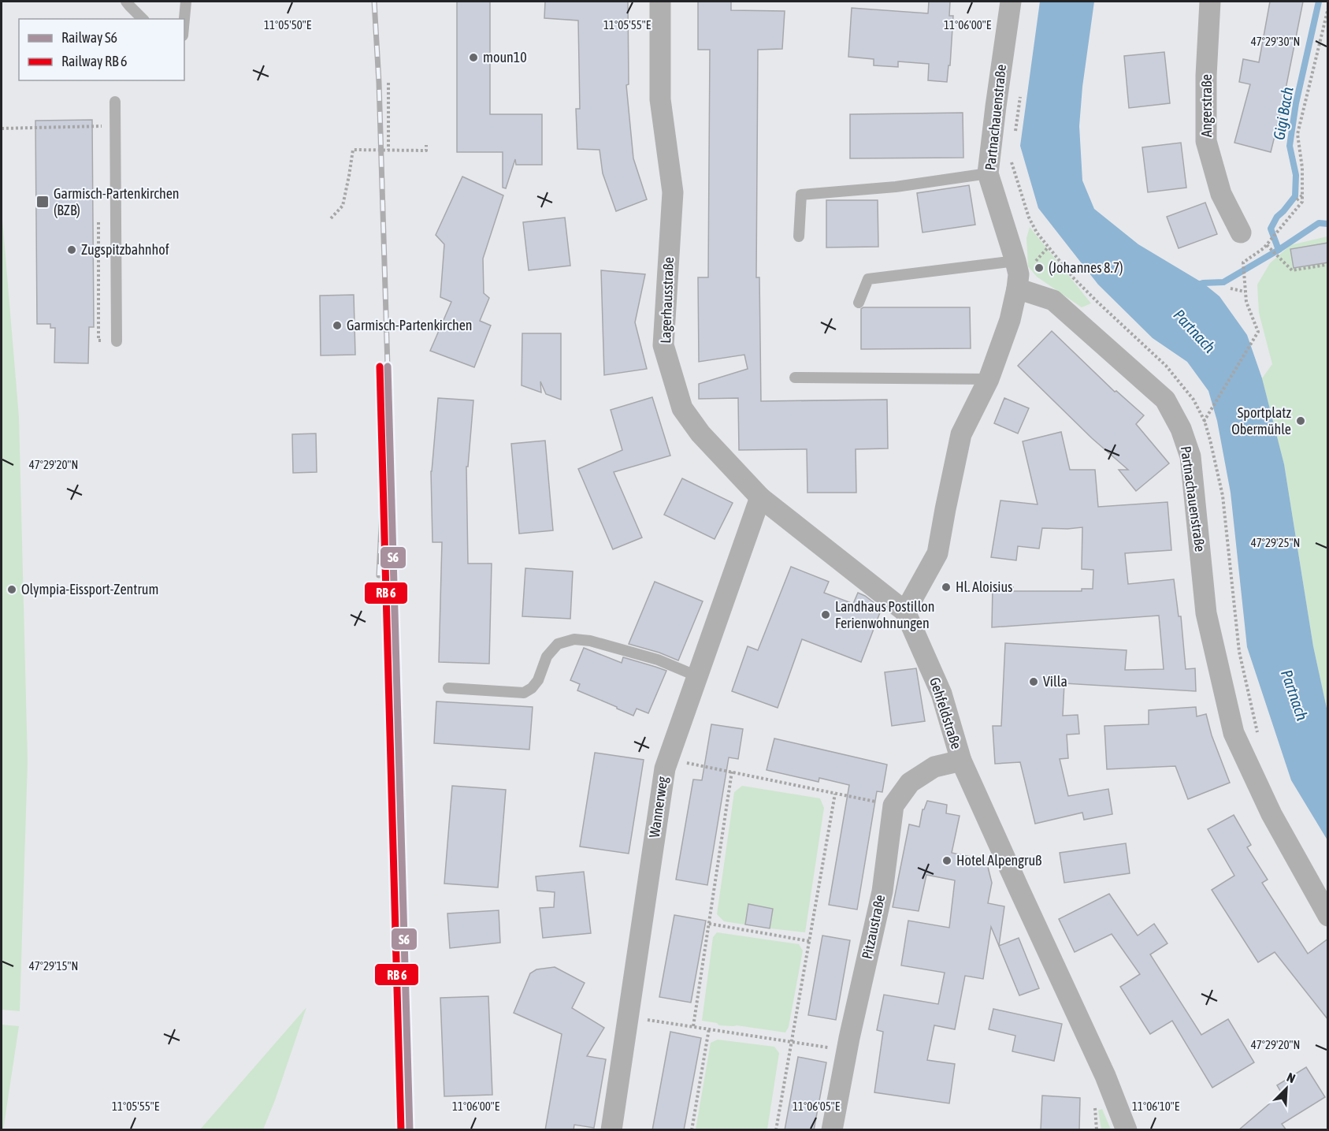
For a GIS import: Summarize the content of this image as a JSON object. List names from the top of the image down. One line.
{"streets":{"street":["Angerstraße","Partnachauenstraße","Lagerhausstraße","Gehfeldstraße","Wannerweg","Pitzaustraße"]},"crossings":[["Lagerhausstraße","Gehfeldstraße"],["Lagerhausstraße","Wannerweg"],["Gehfeldstraße","Pitzaustraße"]],"water":["Gigi Bach","Partnach"],"places":{"other":["moun10","Zugspitzbahnhof","(Johannes 8.7)","Garmisch-Partenkirchen","Sportplatz Obermühle","Hl. Aloisius","Olympia-Eissport-Zentrum","Landhaus Postillon Ferienwohnungen","Villa","Hotel Alpengruß"],"transit":["Garmisch-Partenkirchen (BZB)"]},"lines":["rail line S6"],"legend":["Railway S6","Railway RB 6"],"north":"top right","coordinates":["11°05'50\"E","11°05'55\"E","11°06'00\"E","47°29'30\"N","47°29'20\"N","47°29'25\"N","47°29'15\"N","11°06'05\"E","11°06'10\"E"]}
